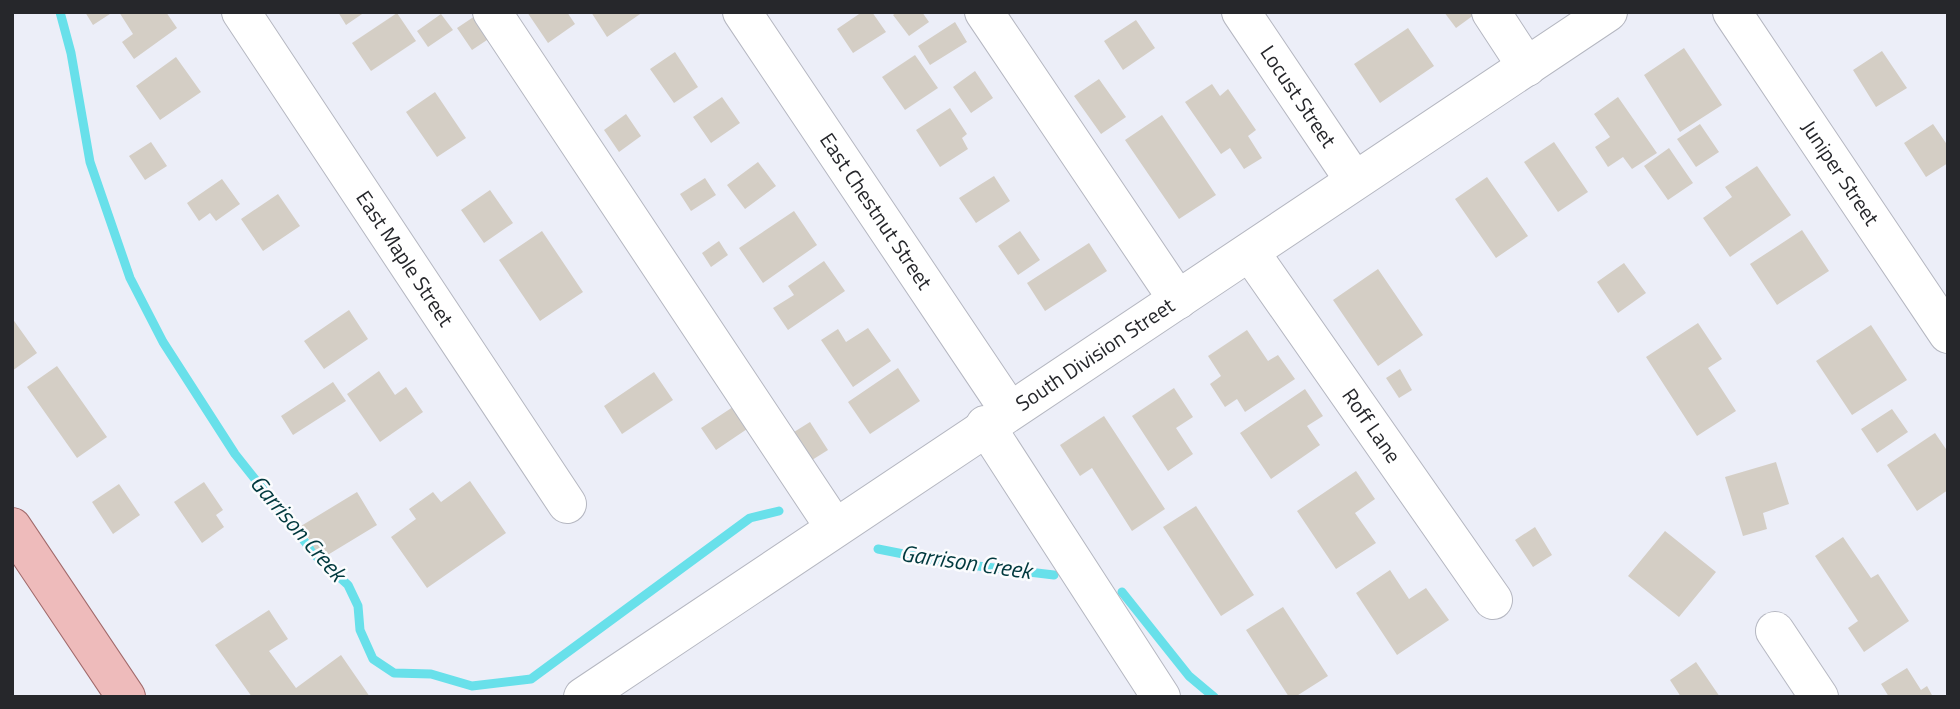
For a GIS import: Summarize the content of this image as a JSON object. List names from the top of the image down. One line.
{"streets":{"street":["Locust Street","Juniper Street","East Chestnut Street","East Maple Street","South Division Street","Roff Lane"]},"crossings":[["Locust Street","South Division Street"],["East Chestnut Street","South Division Street"],["South Division Street","Roff Lane"]],"water":["Garrison Creek"]}
